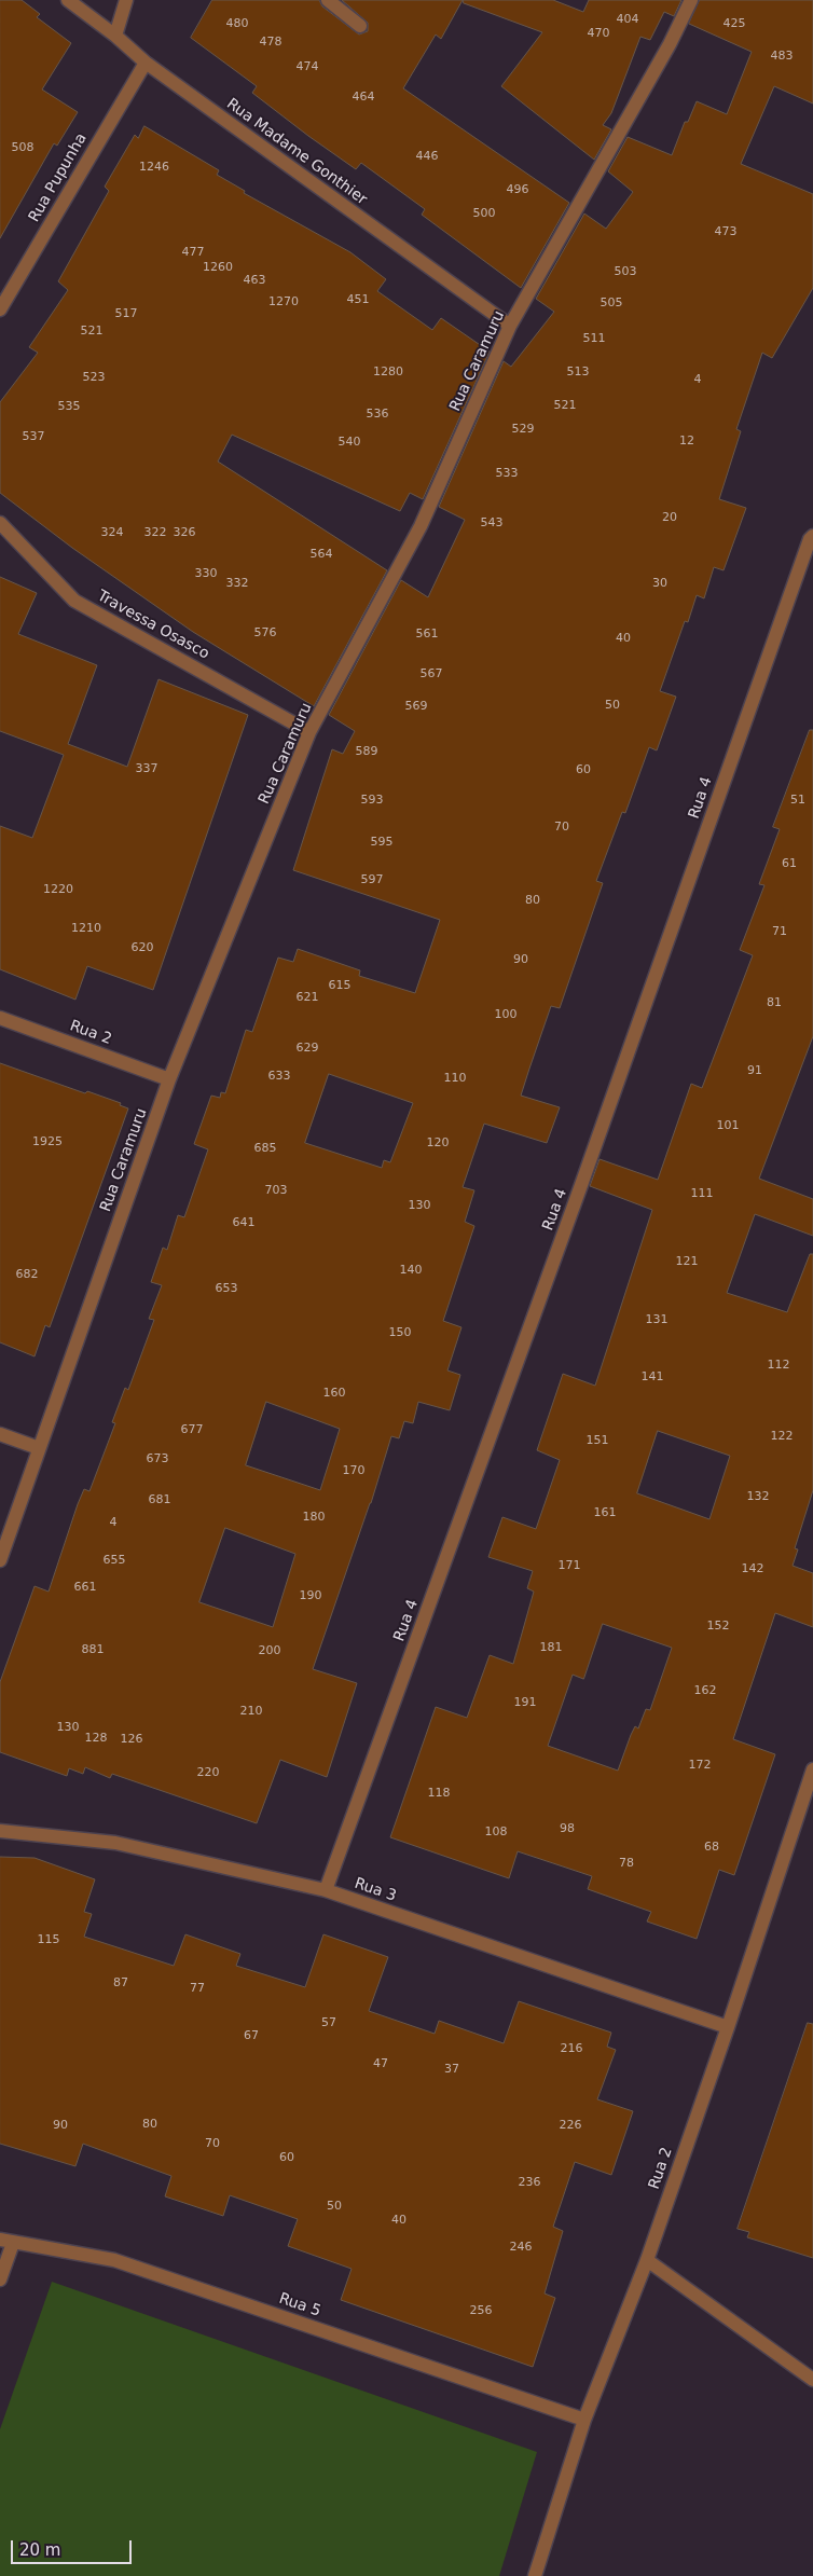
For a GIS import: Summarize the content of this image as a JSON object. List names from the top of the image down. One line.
{"streets":{"street":["Rua Madame Gonthier","Rua Pupunha","Rua Caramuru","Travessa Osasco","Rua 4","Rua 2","Rua 3","Rua 5"]},"crossings":[["Rua Madame Gonthier","Rua Pupunha"],["Rua Madame Gonthier","Rua Caramuru"],["Rua Caramuru","Travessa Osasco"],["Rua Caramuru","Rua 2"],["Rua 4","Rua 3"],["Rua 2","Rua 3"],["Rua 2","Rua 5"]],"house_numbers":["404","480","425","470","478","483","474","464","508","446","1246","496","500","473","477","1260","503","463","451","1270","505","517","521","511","1280","513","523","4","521","535","536","529","537","12","540","533","20","543","324","322","326","564","330","332","30","576","561","40","567","50","569","589","337","60","593","51","70","595","61","597","1220","80","1210","71","620","90","615","621","81","100","629","91","633","110","101","1925","120","685","703","111","130","641","121","140","682","653","131","150","112","141","160","677","122","151","673","170","132","681","161","180","4","655","171","142","661","190","152","181","881","200","162","191","210","130","128","126","172","220","118","98","108","68","78","115","87","77","57","67","216","47","37","80","90","226","70","60","236","50","40","246","256"],"scale_bar":"20 m"}
